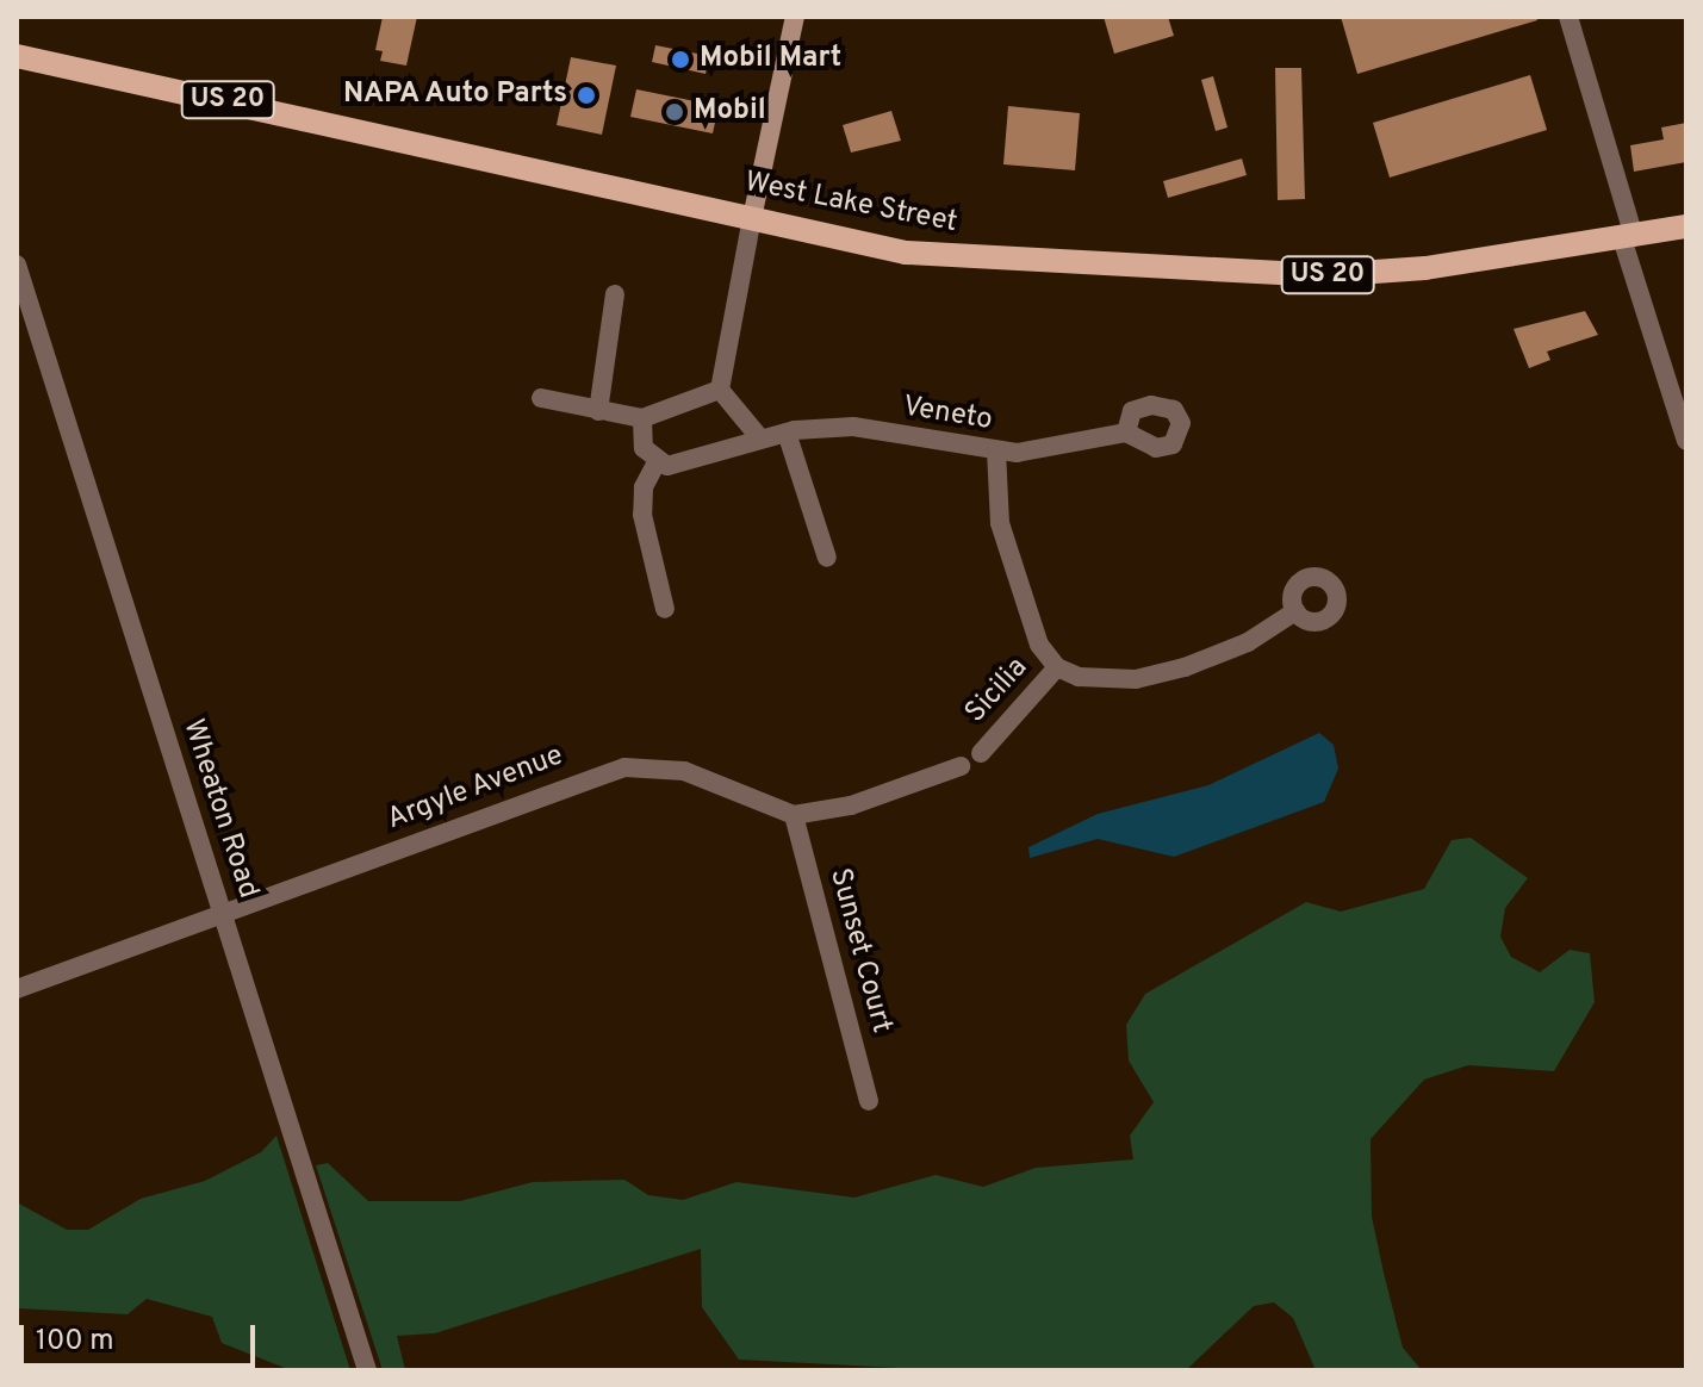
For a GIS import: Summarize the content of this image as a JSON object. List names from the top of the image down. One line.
{"streets":{"main road":["US 20","West Lake Street"],"street":["Veneto","Sicilia","Argyle Avenue","Wheaton Road","Sunset Court"]},"crossings":[["Argyle Avenue","Wheaton Road"],["Argyle Avenue","Sunset Court"]],"places":["Mobil Mart","NAPA Auto Parts","Mobil"],"scale_bar":"100 m"}
